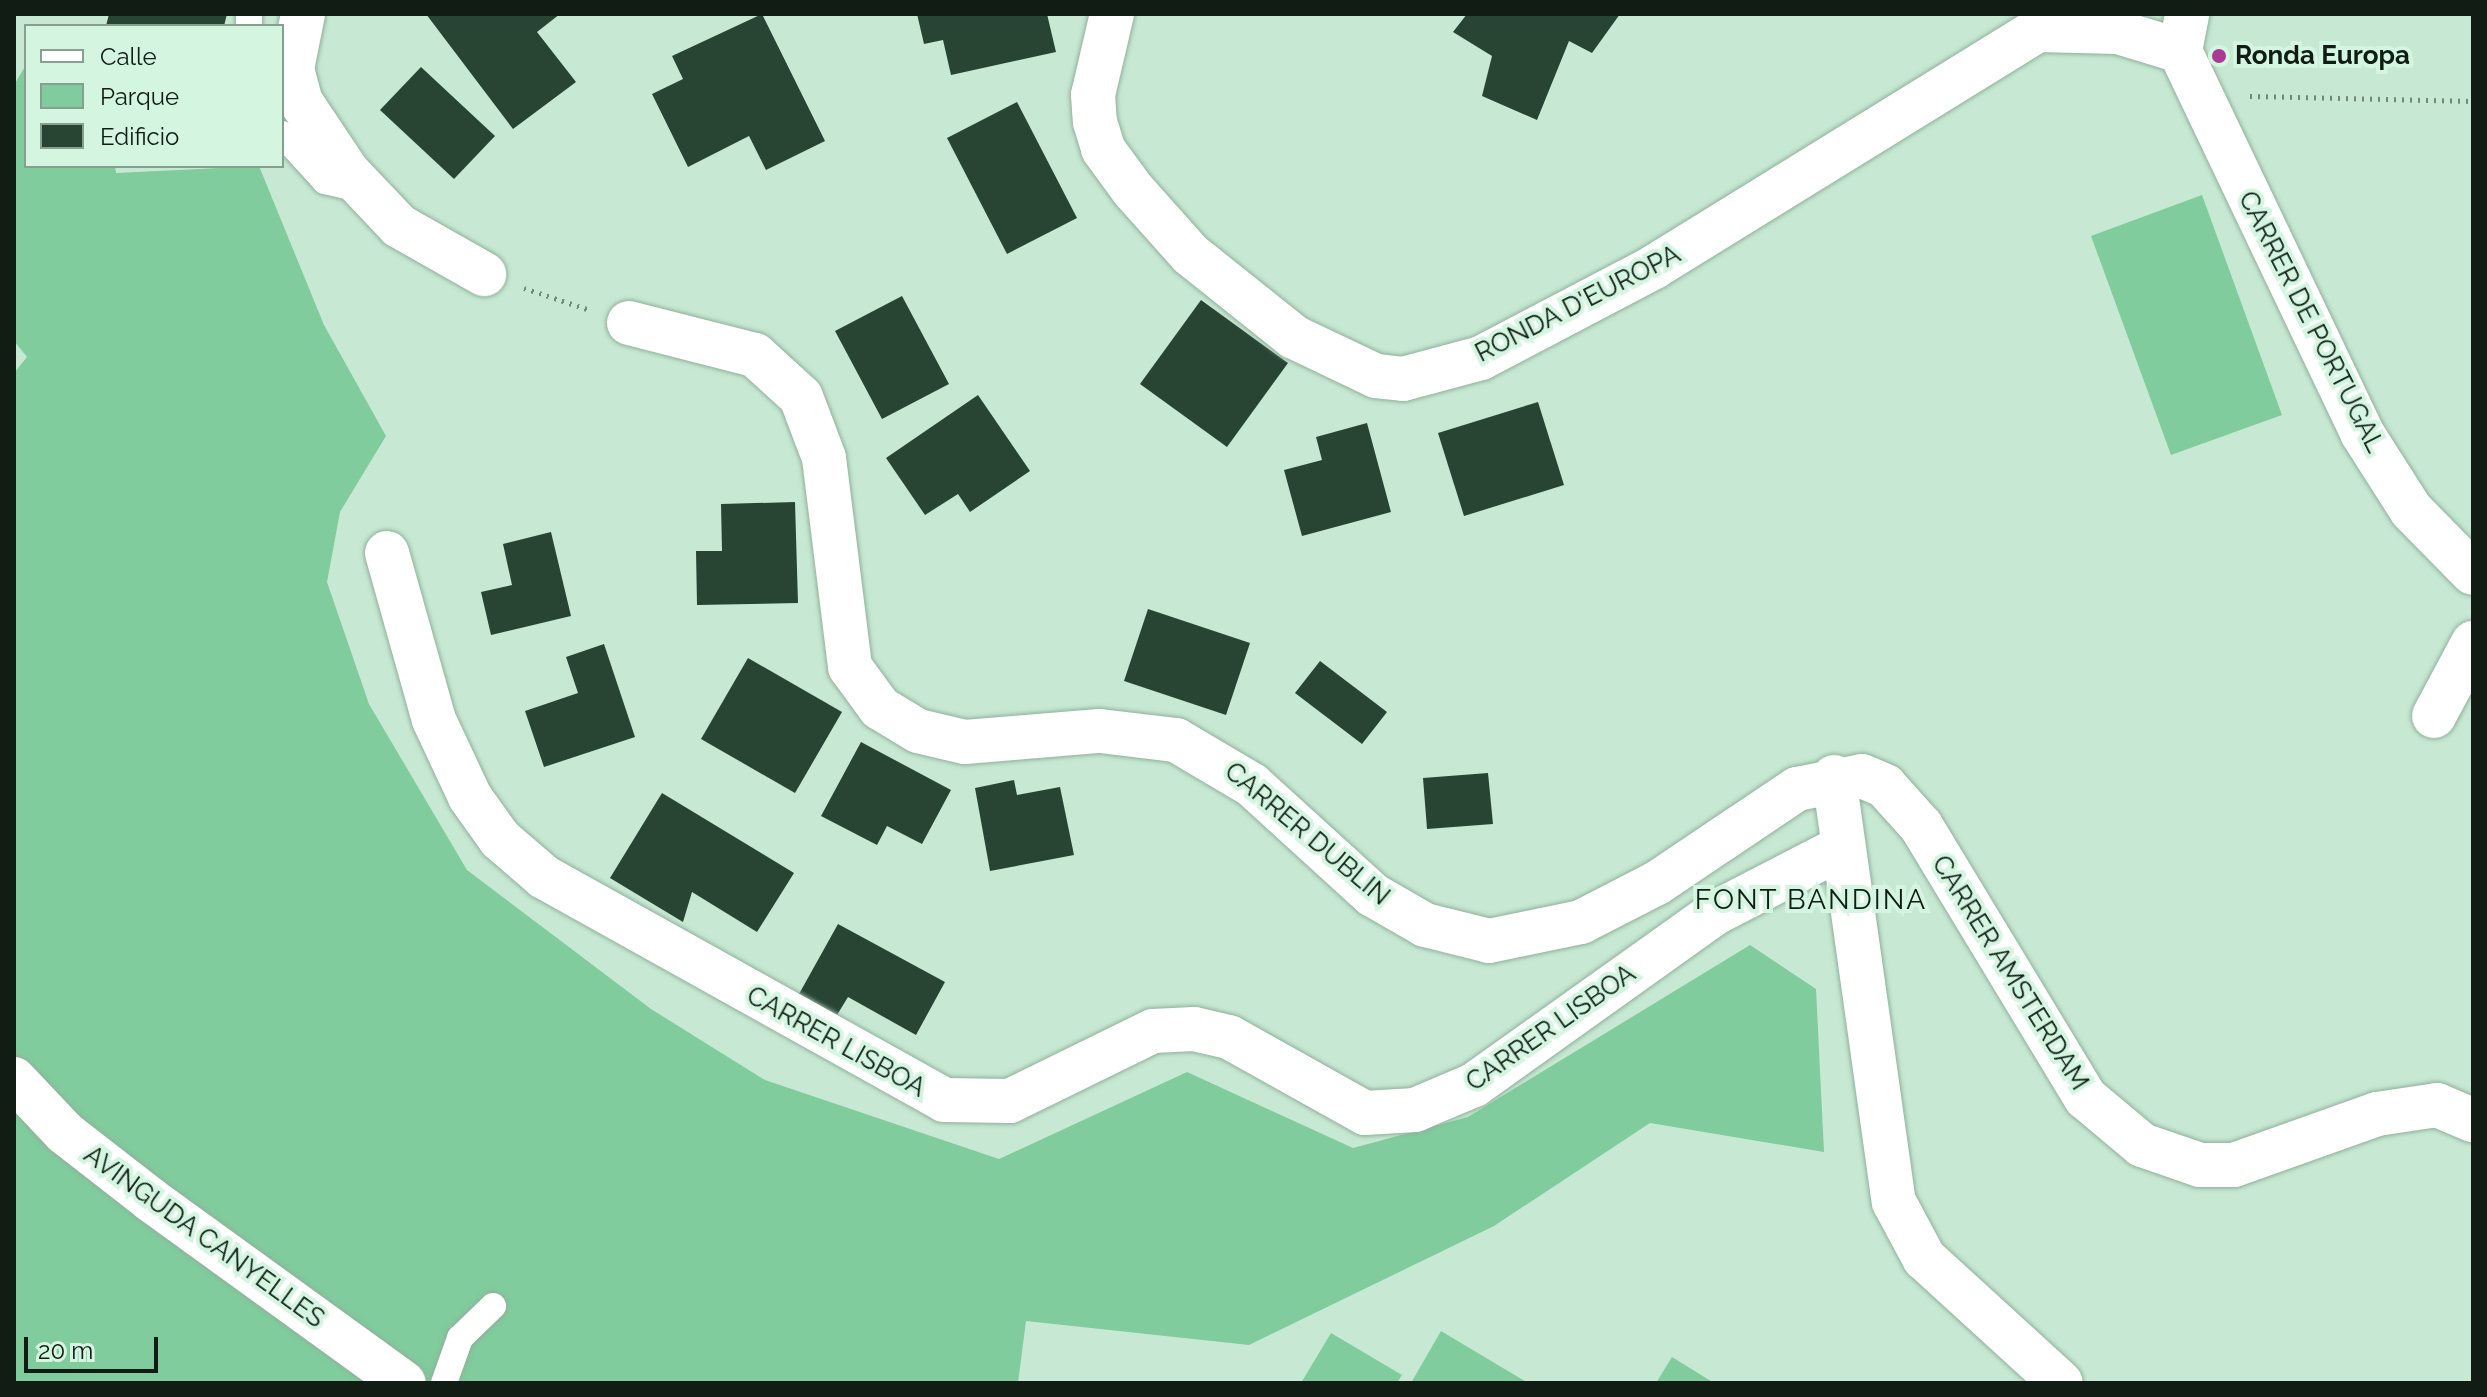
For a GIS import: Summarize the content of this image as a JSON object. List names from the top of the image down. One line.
{"streets":{"street":["RONDA D'EUROPA","CARRER DE PORTUGAL","CARRER DUBLIN","CARRER AMSTERDAM","CARRER LISBOA","AVINGUDA CANYELLES"]},"crossings":[["RONDA D'EUROPA","CARRER DE PORTUGAL"],["CARRER DUBLIN","CARRER AMSTERDAM"]],"districts":["FONT BANDINA"],"places":["Ronda Europa"],"legend":["Calle","Parque","Edificio"],"scale_bar":"20 m"}
